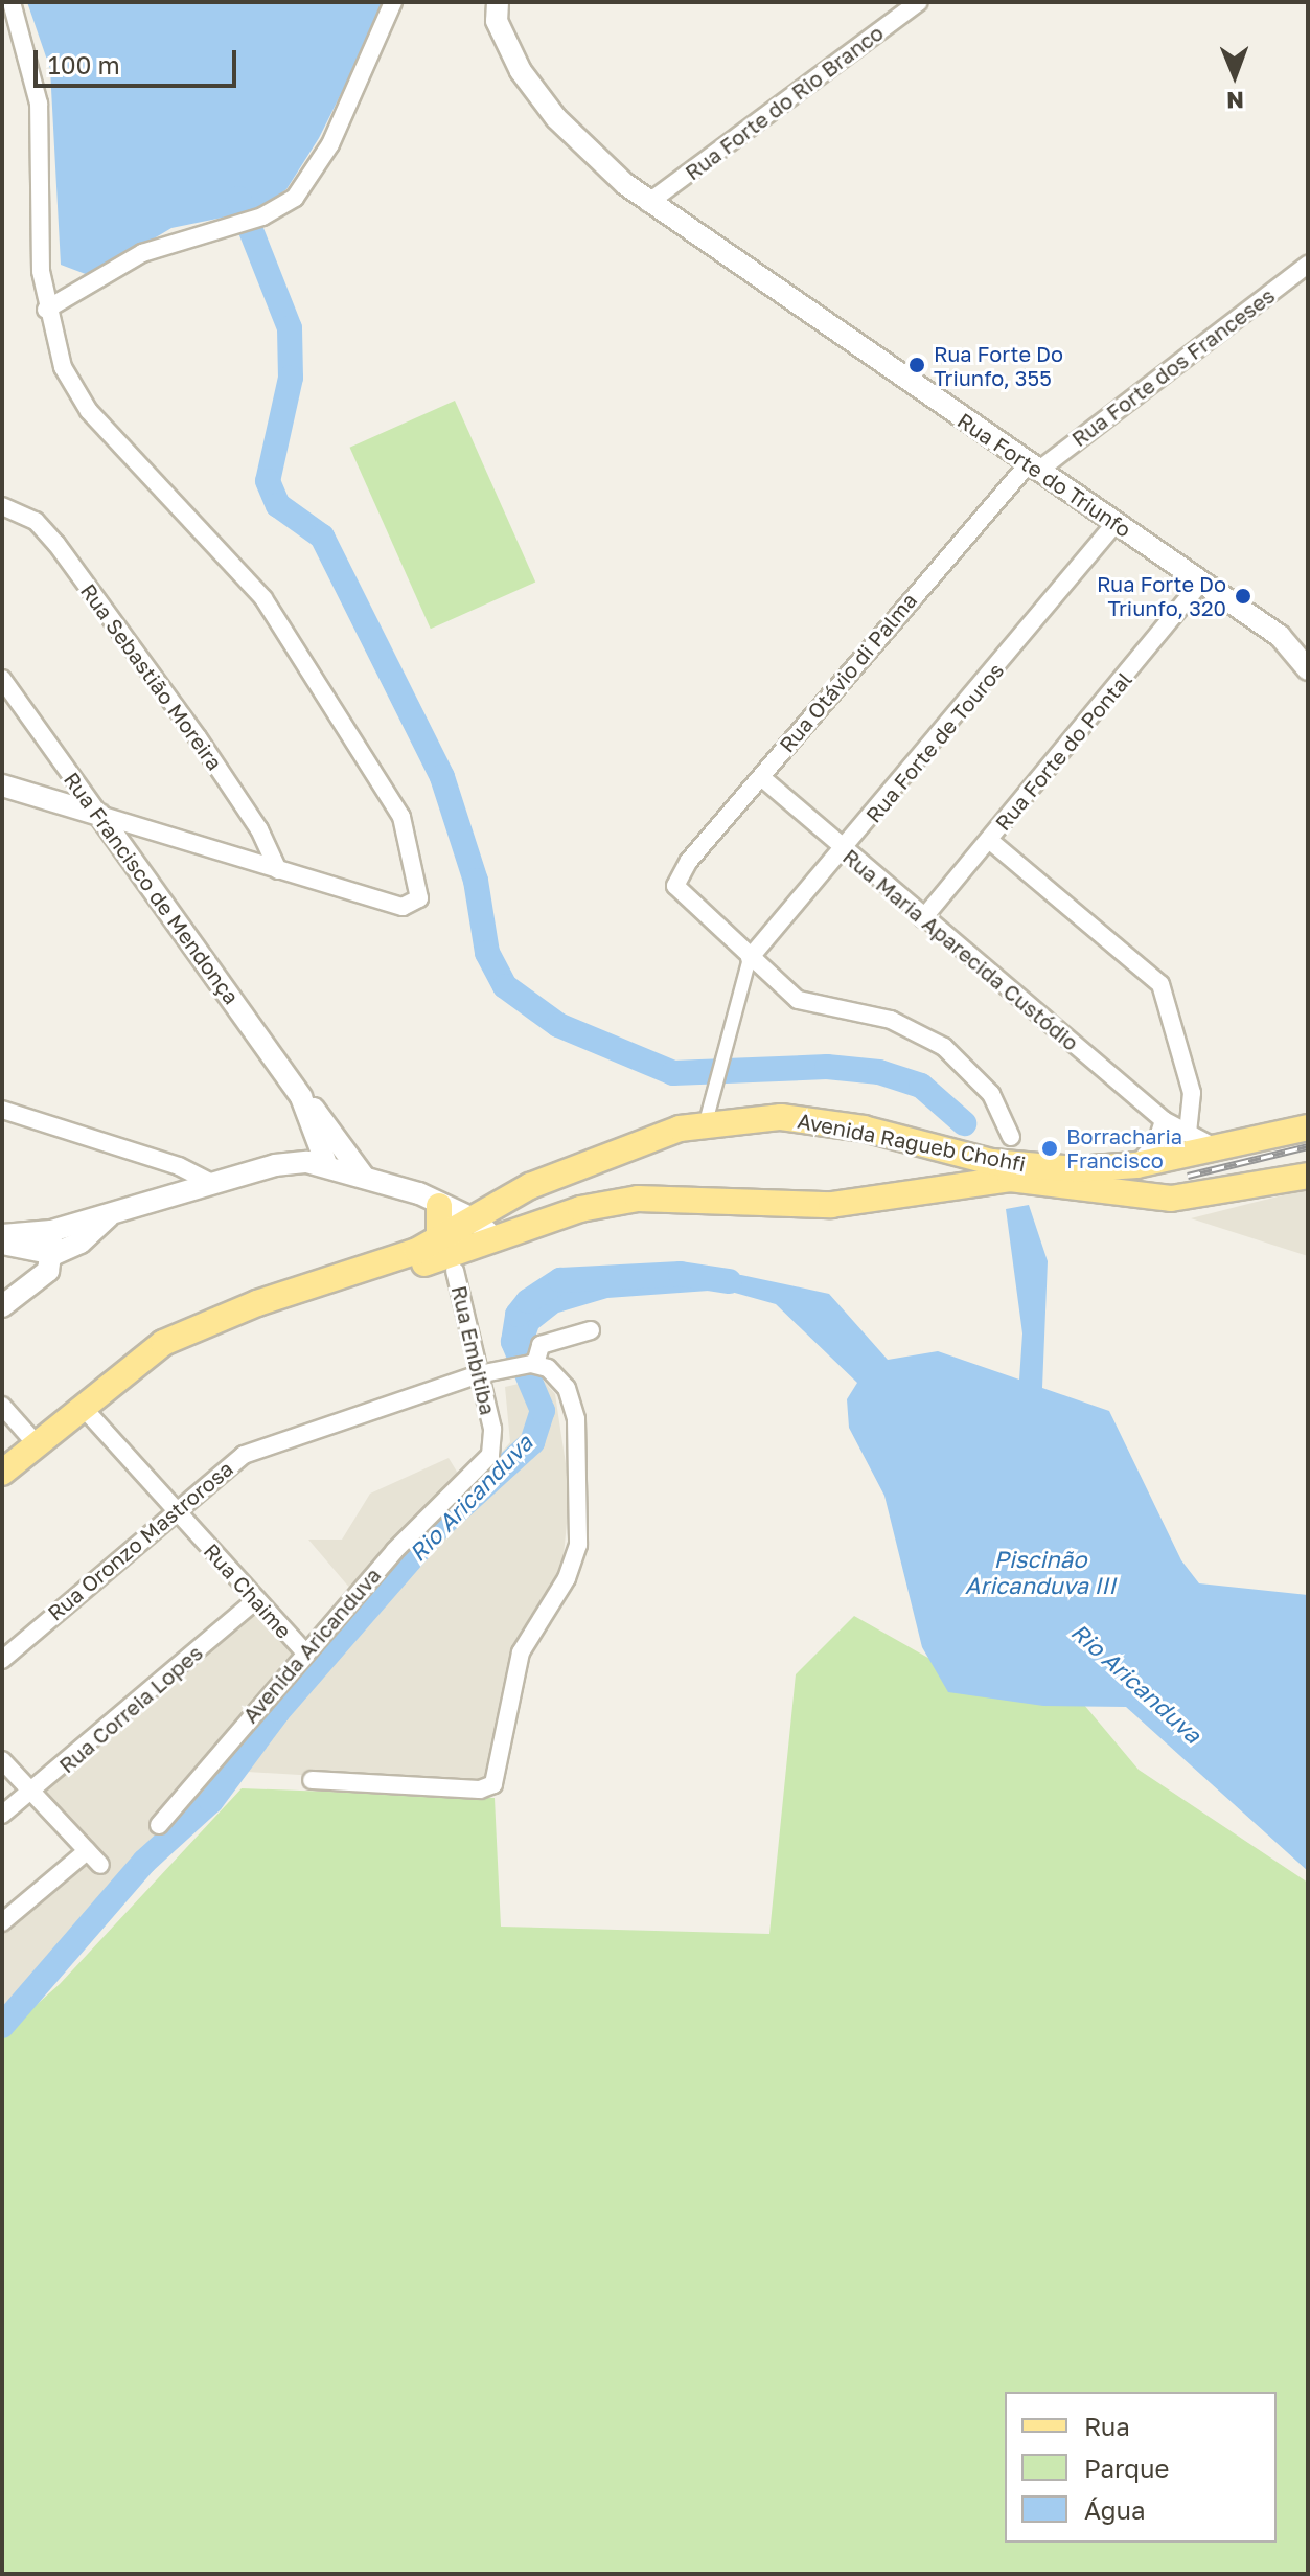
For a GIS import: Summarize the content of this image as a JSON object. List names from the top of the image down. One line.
{"streets":{"main road":["Avenida Ragueb Chohfi"],"street":["Rua Forte do Rio Branco","Rua Forte dos Franceses","Rua Forte do Triunfo","Rua Otávio di Palma","Rua Sebastião Moreira","Rua Forte de Touros","Rua Forte do Pontal","Rua Francisco de Mendonça","Rua Maria Aparecida Custódio","Rua Embitiba","Rua Oronzo Mastrorosa","Rua Chaime","Avenida Aricanduva","Rua Correia Lopes"]},"crossings":[["Rua Forte do Rio Branco","Rua Forte do Triunfo"],["Rua Forte dos Franceses","Rua Forte do Triunfo"],["Rua Forte dos Franceses","Rua Otávio di Palma"],["Rua Forte do Triunfo","Rua Otávio di Palma"],["Rua Forte do Triunfo","Rua Forte de Touros"],["Rua Forte do Triunfo","Rua Forte do Pontal"],["Rua Otávio di Palma","Rua Forte de Touros"],["Rua Otávio di Palma","Rua Maria Aparecida Custódio"],["Rua Forte de Touros","Rua Maria Aparecida Custódio"],["Rua Forte do Pontal","Rua Maria Aparecida Custódio"],["Rua Maria Aparecida Custódio","Avenida Ragueb Chohfi"],["Avenida Ragueb Chohfi","Rua Chaime"],["Rua Embitiba","Rua Oronzo Mastrorosa"],["Rua Embitiba","Avenida Aricanduva"],["Rua Oronzo Mastrorosa","Rua Chaime"],["Rua Chaime","Avenida Aricanduva"],["Rua Chaime","Rua Correia Lopes"]],"water":["Rio Aricanduva","Piscinão Aricanduva III"],"places":["Rua Forte Do Triunfo, 355","Rua Forte Do Triunfo, 320","Borracharia Francisco"],"legend":["Rua","Parque","Água"],"scale_bar":"100 m","north":"bottom"}
